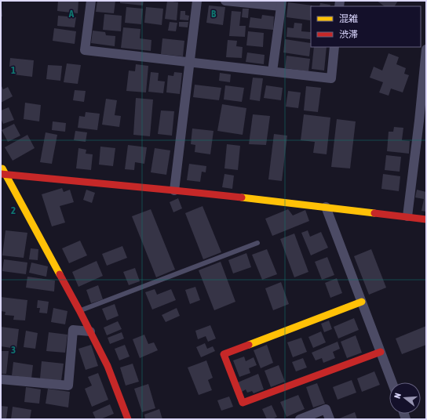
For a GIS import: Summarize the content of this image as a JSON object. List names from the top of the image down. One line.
{"legend":["混雑","渋滞"],"north":"left","grid":{"columns":["A","B"],"rows":["1","2","3"]}}
